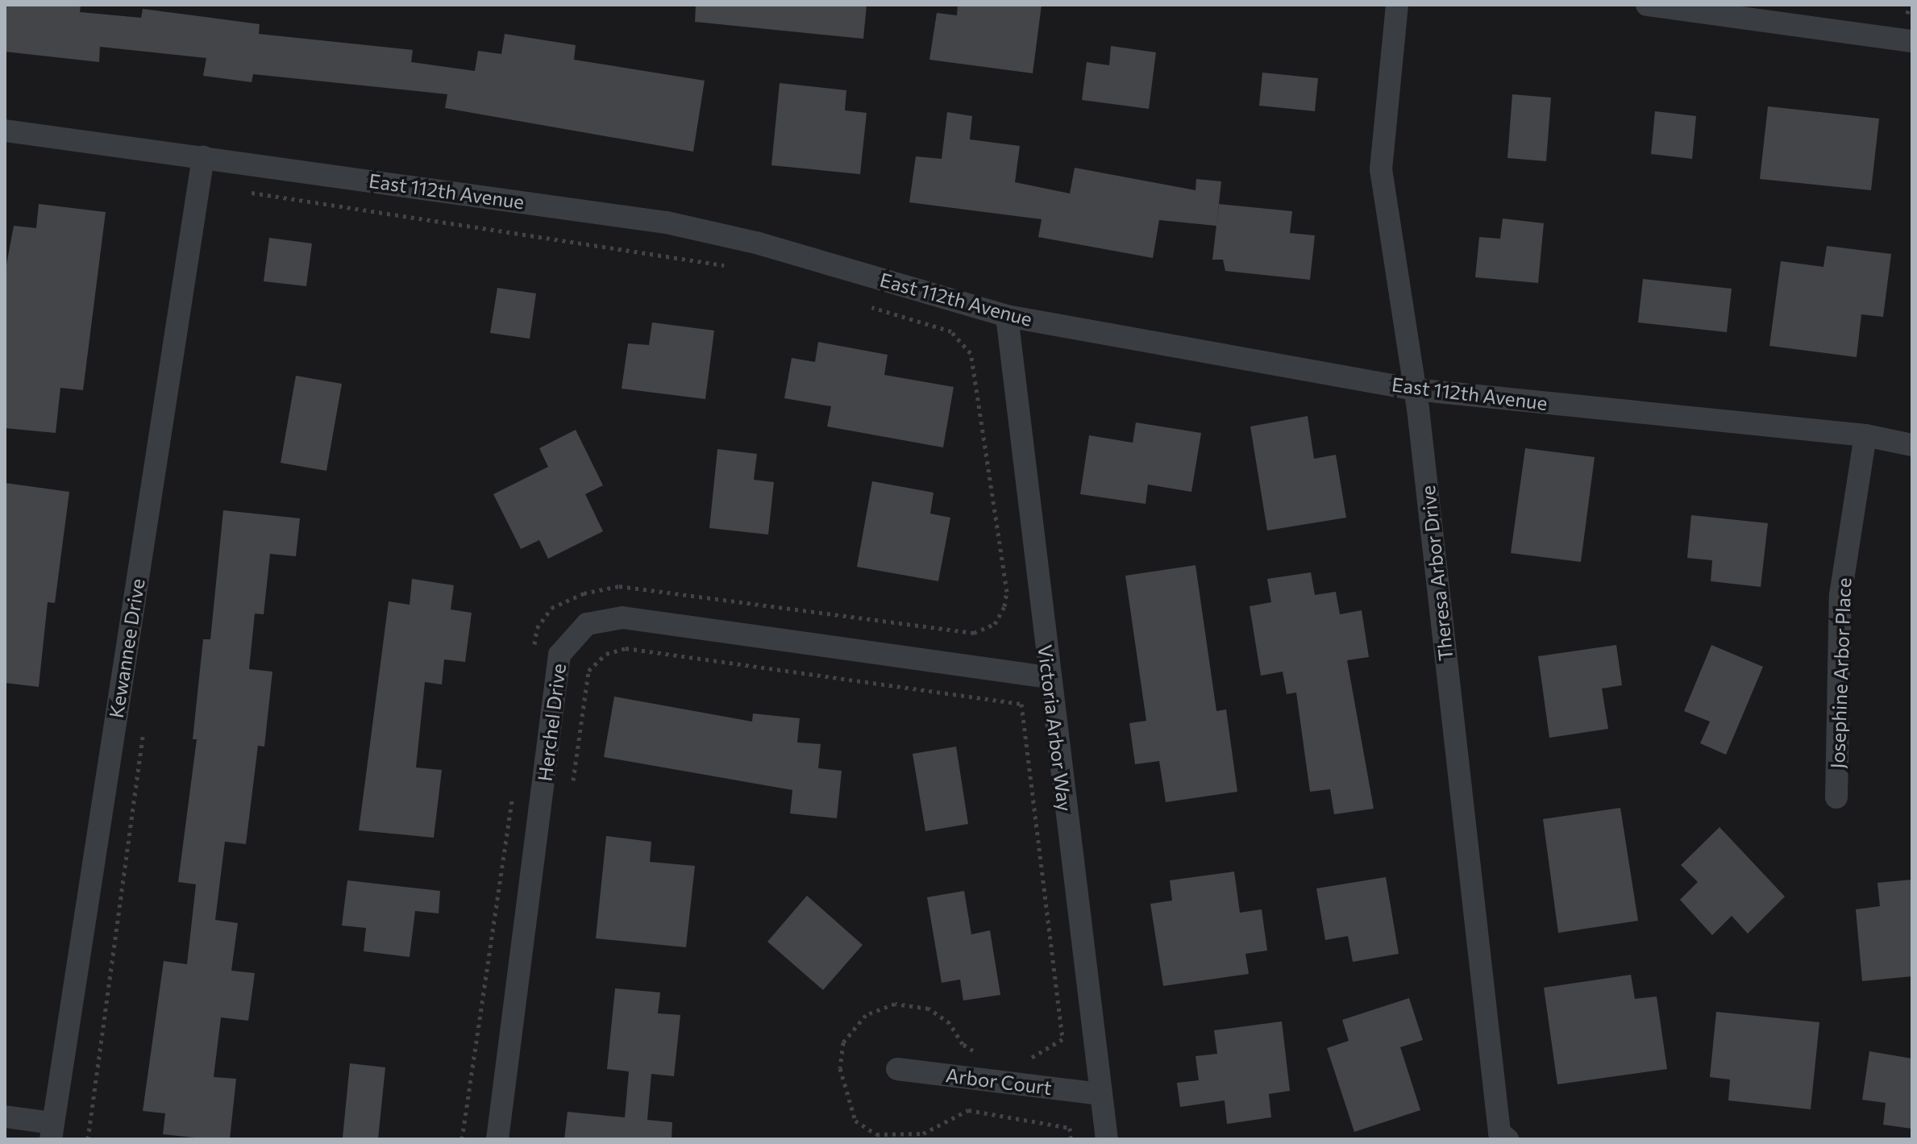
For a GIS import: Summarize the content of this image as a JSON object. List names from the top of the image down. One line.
{"streets":{"street":["East 112th Avenue","Theresa Arbor Drive","Kewannee Drive","Josephine Arbor Place","Herchel Drive","Victoria Arbor Way","Arbor Court"]},"crossings":[["East 112th Avenue","Theresa Arbor Drive"],["East 112th Avenue","Kewannee Drive"],["East 112th Avenue","Josephine Arbor Place"],["East 112th Avenue","Victoria Arbor Way"],["Herchel Drive","Victoria Arbor Way"],["Victoria Arbor Way","Arbor Court"]]}
